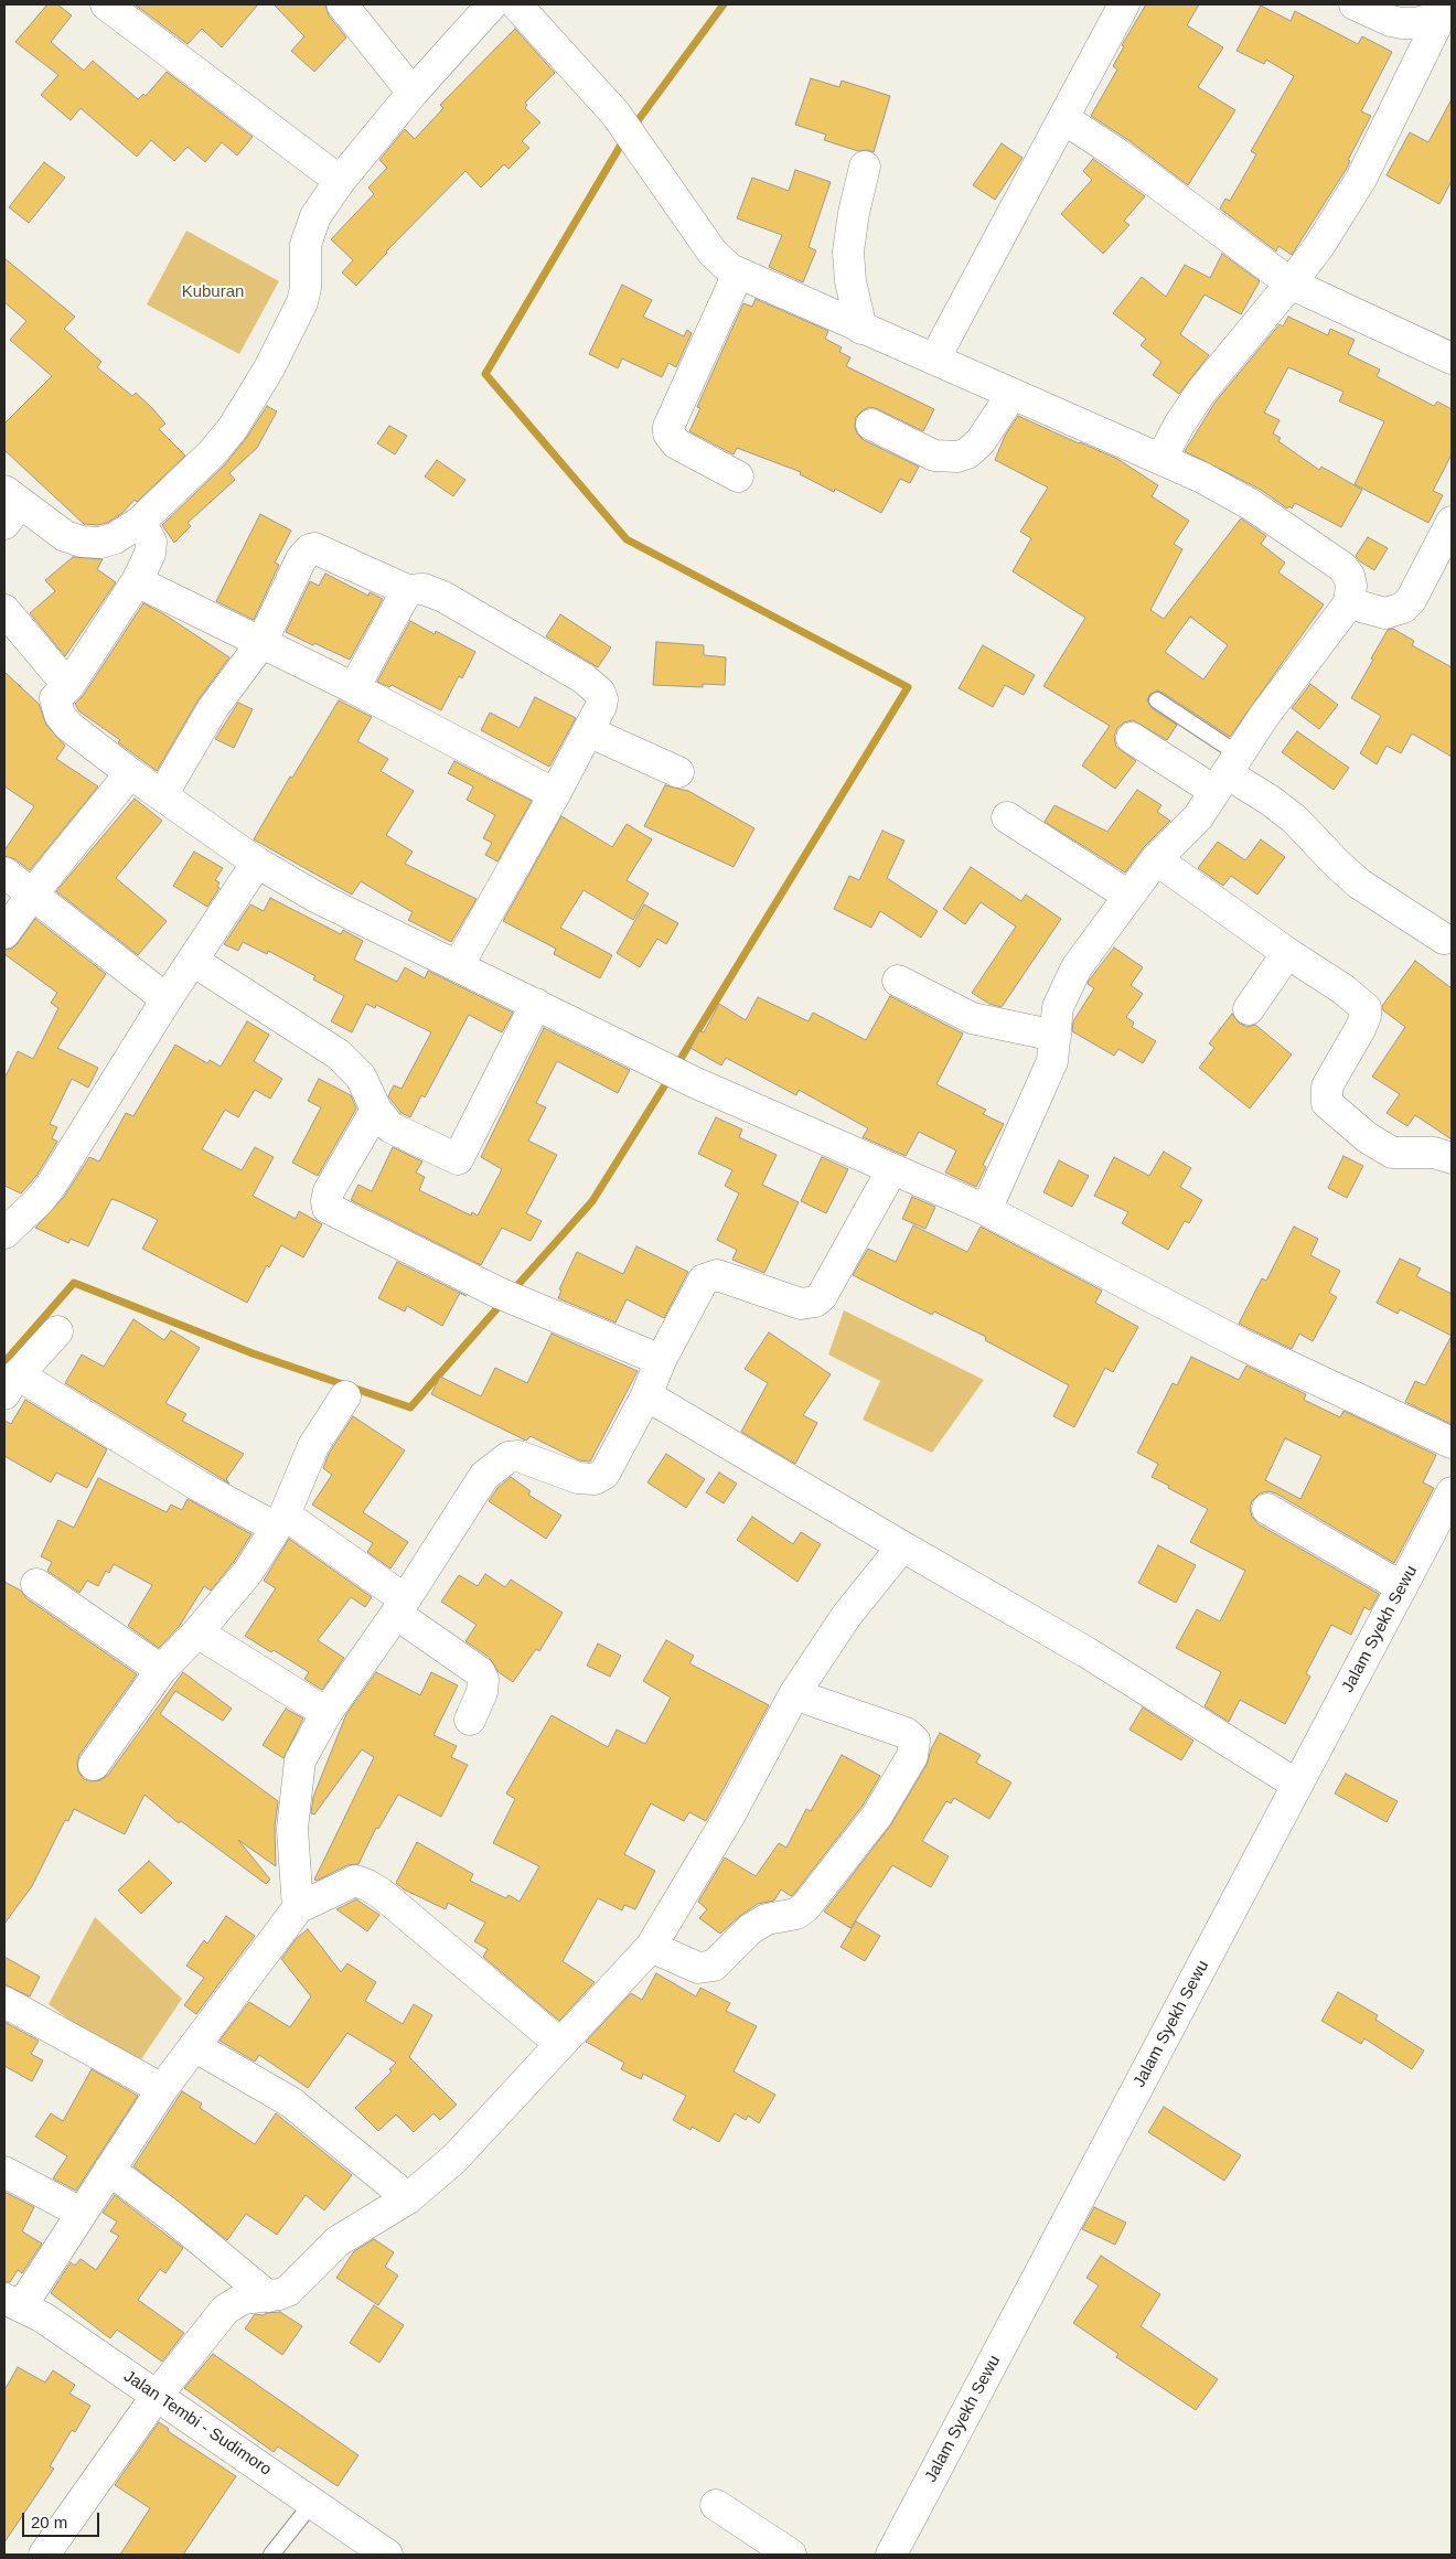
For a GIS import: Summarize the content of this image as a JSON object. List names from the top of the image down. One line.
{"streets":{"street":["Jalam Syekh Sewu","Jalan Tembi - Sudimoro"]},"parks":["Kuburan"],"scale_bar":"20 m"}
